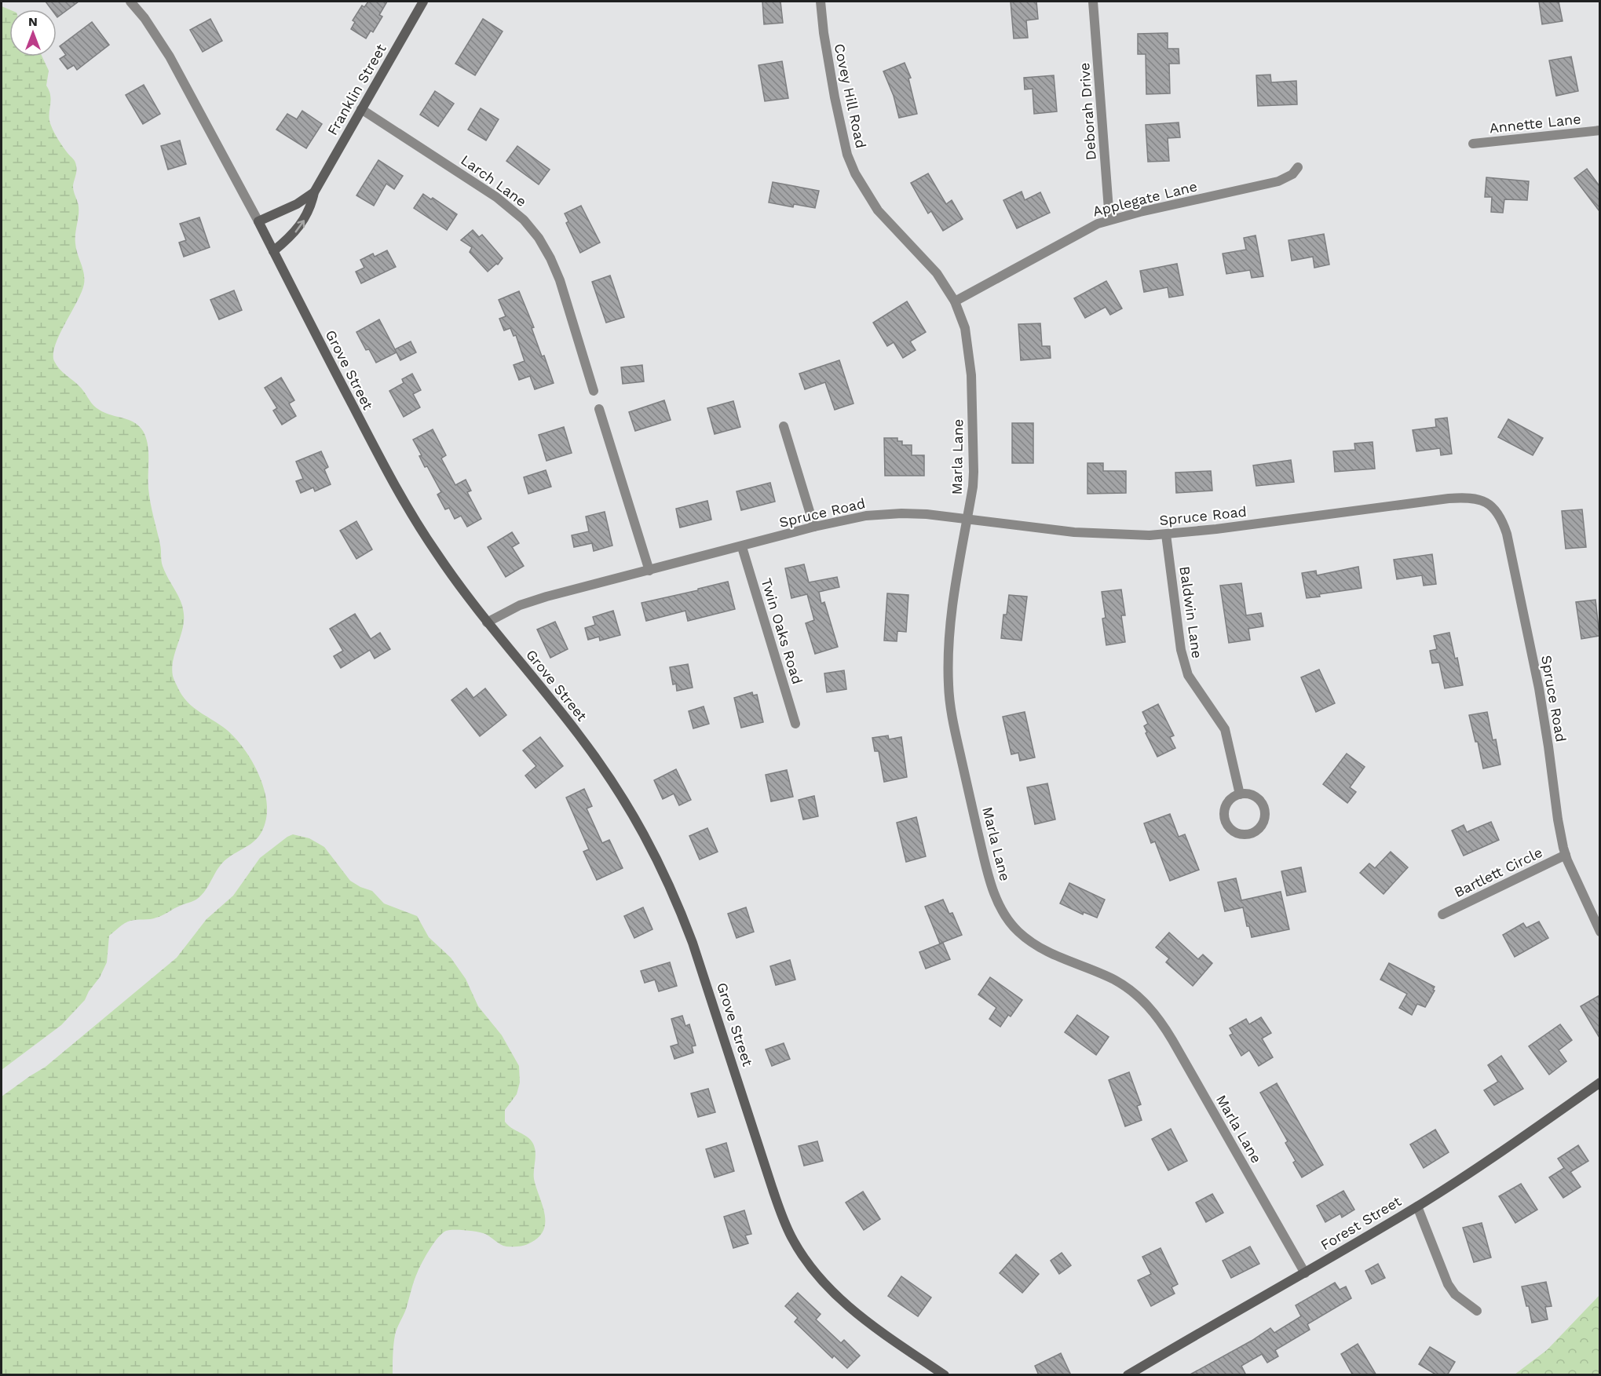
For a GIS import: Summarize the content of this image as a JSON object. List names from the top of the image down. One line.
{"streets":{"main road":["Franklin Street","Grove Street","Forest Street"],"street":["Covey Hill Road","Deborah Drive","Annette Lane","Larch Lane","Applegate Lane","Marla Lane","Spruce Road","Baldwin Lane","Twin Oaks Road","Bartlett Circle"]},"crossings":[["Franklin Street","Larch Lane"],["Franklin Street","Grove Street"],["Covey Hill Road","Applegate Lane"],["Covey Hill Road","Marla Lane"],["Deborah Drive","Applegate Lane"],["Applegate Lane","Marla Lane"],["Grove Street","Spruce Road"],["Marla Lane","Spruce Road"],["Marla Lane","Forest Street"],["Spruce Road","Baldwin Lane"],["Spruce Road","Twin Oaks Road"],["Spruce Road","Bartlett Circle"]],"north":"top"}
